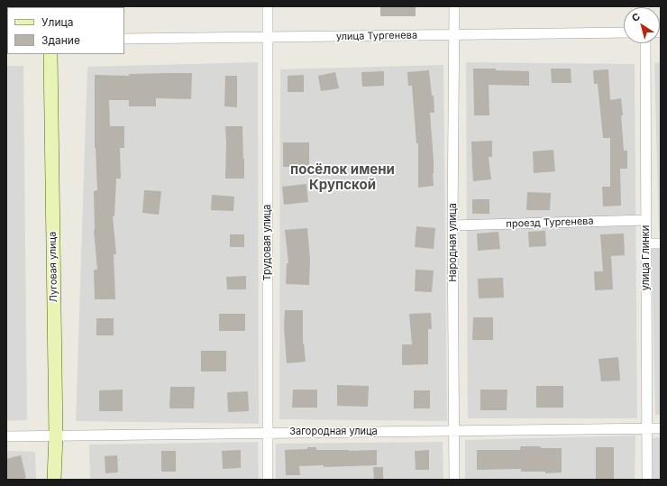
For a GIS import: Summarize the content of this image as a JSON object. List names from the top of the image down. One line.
{"streets":{"street":["улица Тургенева","проезд Тургенева","Трудовая улица","Народная улица","улица Глинки","Луговая улица","Загородная улица"]},"crossings":[["улица Тургенева","Трудовая улица"],["улица Тургенева","Народная улица"],["проезд Тургенева","Народная улица"],["проезд Тургенева","улица Глинки"],["Трудовая улица","Загородная улица"],["Народная улица","Загородная улица"],["улица Глинки","Загородная улица"],["Луговая улица","Загородная улица"]],"districts":["посёлок имени Крупской"],"legend":["Улица","Здание"],"north":"top left"}
